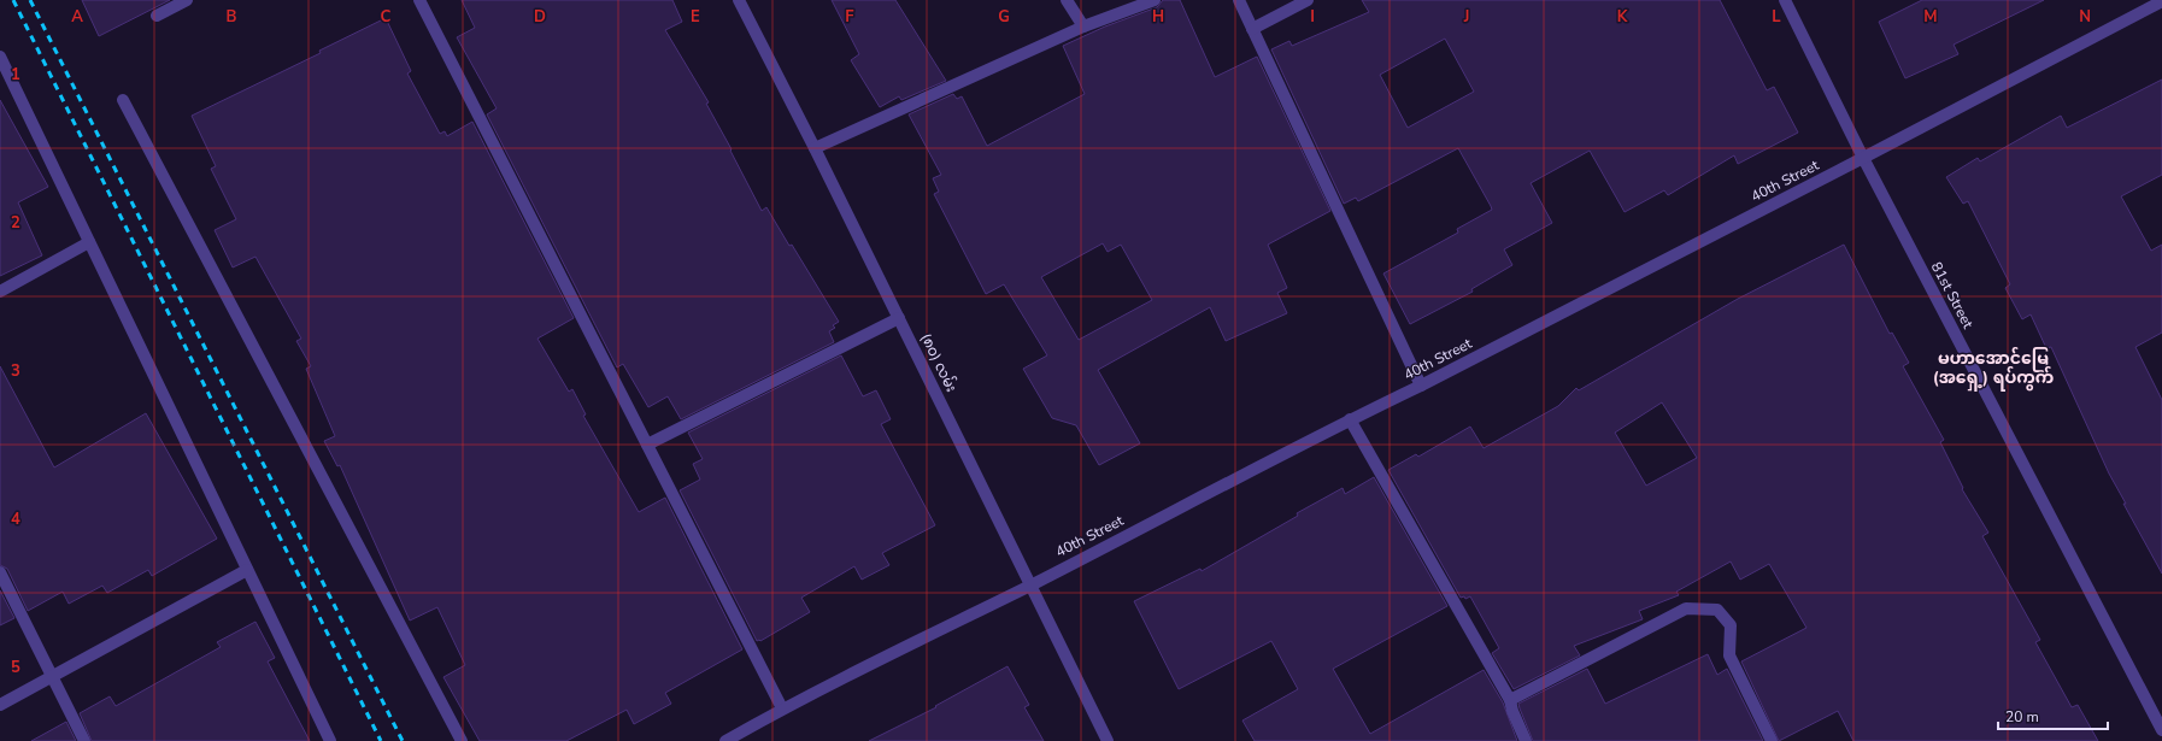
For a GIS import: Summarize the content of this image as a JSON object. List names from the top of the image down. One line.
{"streets":{"street":["40th Street","81st Street","(၈၀) လမ်း"]},"crossings":[["40th Street","81st Street"],["40th Street","(၈၀) လမ်း"]],"districts":["မဟာအောင်မြေ (အရှေ့) ရပ်ကွက်"],"scale_bar":"20 m","grid":{"columns":["A","B","C","D","E","F","G","H","I","J","K","L","M","N"],"rows":["1","2","3","4","5"]}}
